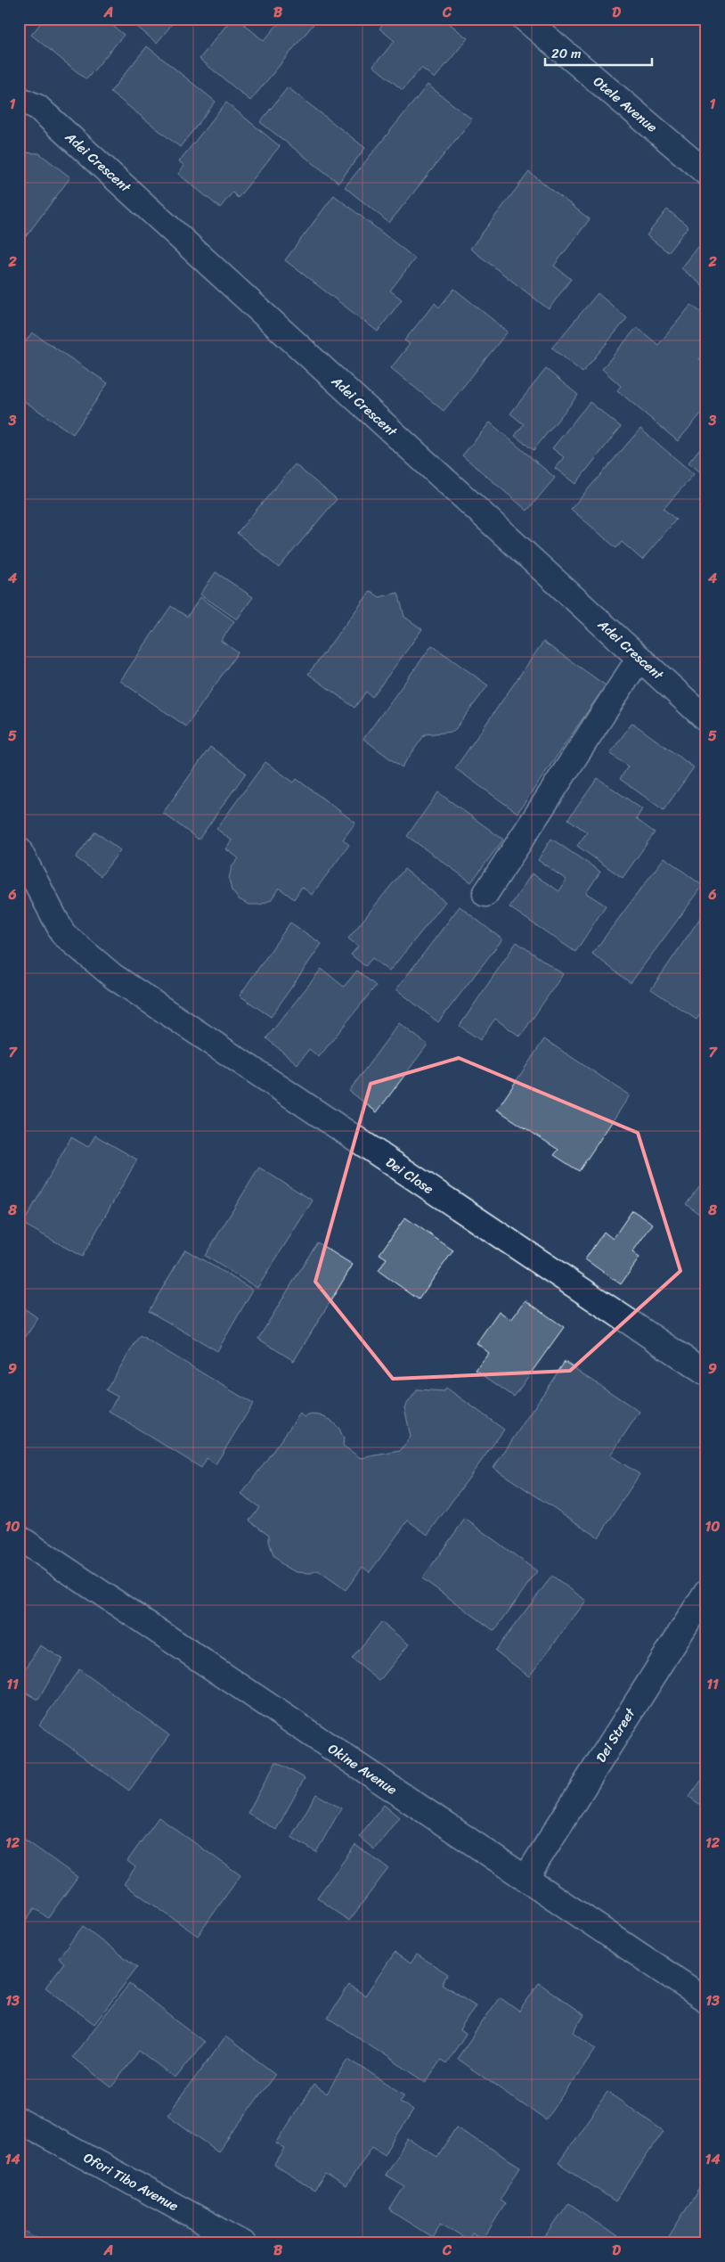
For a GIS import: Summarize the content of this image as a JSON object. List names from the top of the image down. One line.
{"streets":{"street":["Otele Avenue","Adei Crescent","Dei Close","Dei Street","Okine Avenue","Ofori Tibo Avenue"]},"crossings":[["Dei Street","Okine Avenue"]],"scale_bar":"20 m","grid":{"columns":["A","B","C","D"],"rows":["1","2","3","4","5","6","7","8","9","10","11","12","13","14"]}}
